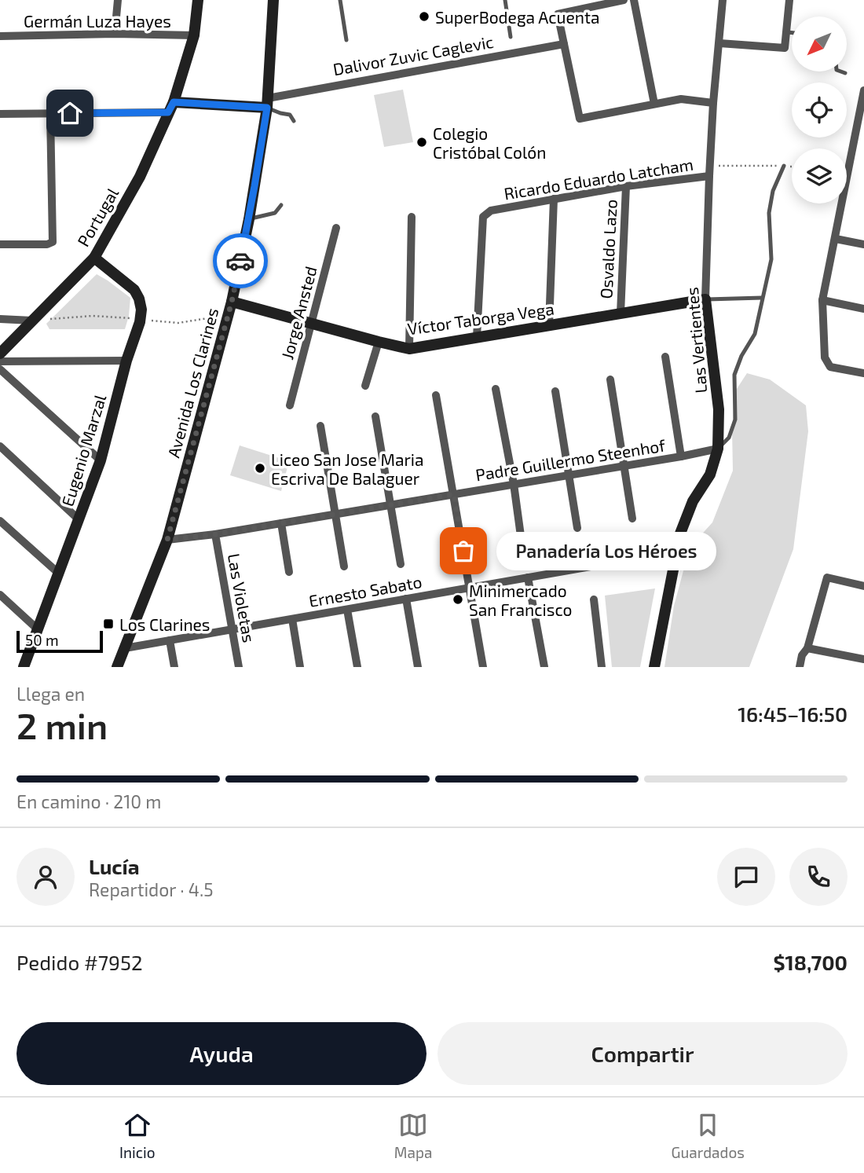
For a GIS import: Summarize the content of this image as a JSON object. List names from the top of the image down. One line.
{"streets":{"main road":["Dalivor Zuvic Caglevic","Portugal","Víctor Taborga Vega","Las Vertientes","Avenida Los Clarines","Eugenio Marzal"],"street":["Germán Luza Hayes","Ricardo Eduardo Latcham","Osvaldo Lazo","Jorge Ansted","Padre Guillermo Steenhof","Ernesto Sabato","Las Violetas"]},"crossings":[["Germán Luza Hayes","Portugal"],["Dalivor Zuvic Caglevic","Portugal"],["Dalivor Zuvic Caglevic","Avenida Los Clarines"],["Ricardo Eduardo Latcham","Osvaldo Lazo"],["Ricardo Eduardo Latcham","Víctor Taborga Vega"],["Ricardo Eduardo Latcham","Las Vertientes"],["Portugal","Eugenio Marzal"],["Osvaldo Lazo","Víctor Taborga Vega"],["Jorge Ansted","Víctor Taborga Vega"],["Víctor Taborga Vega","Las Vertientes"],["Víctor Taborga Vega","Avenida Los Clarines"],["Las Vertientes","Padre Guillermo Steenhof"],["Las Vertientes","Ernesto Sabato"],["Avenida Los Clarines","Padre Guillermo Steenhof"],["Avenida Los Clarines","Ernesto Sabato"],["Padre Guillermo Steenhof","Las Violetas"],["Ernesto Sabato","Las Violetas"]],"places":{"other":["SuperBodega Acuenta","Colegio Cristóbal Colón","Liceo San Jose Maria Escriva De Balaguer","Panadería Los Héroes","Minimercado San Francisco"],"transit":["Los Clarines"]},"scale_bar":"50 m","north":"bottom left","page":{"bubble":"Panadería Los Héroes","scale":"50 m","heading":["2 min","Llega en","16:45–16:50"],"panel":["Lucía","Repartidor · 4.5","Pedido #7952","$18,700"],"bar":"En camino · 210 m","buttons":["Ayuda","Compartir"],"tabs":["Inicio","Mapa","Guardados"]}}
